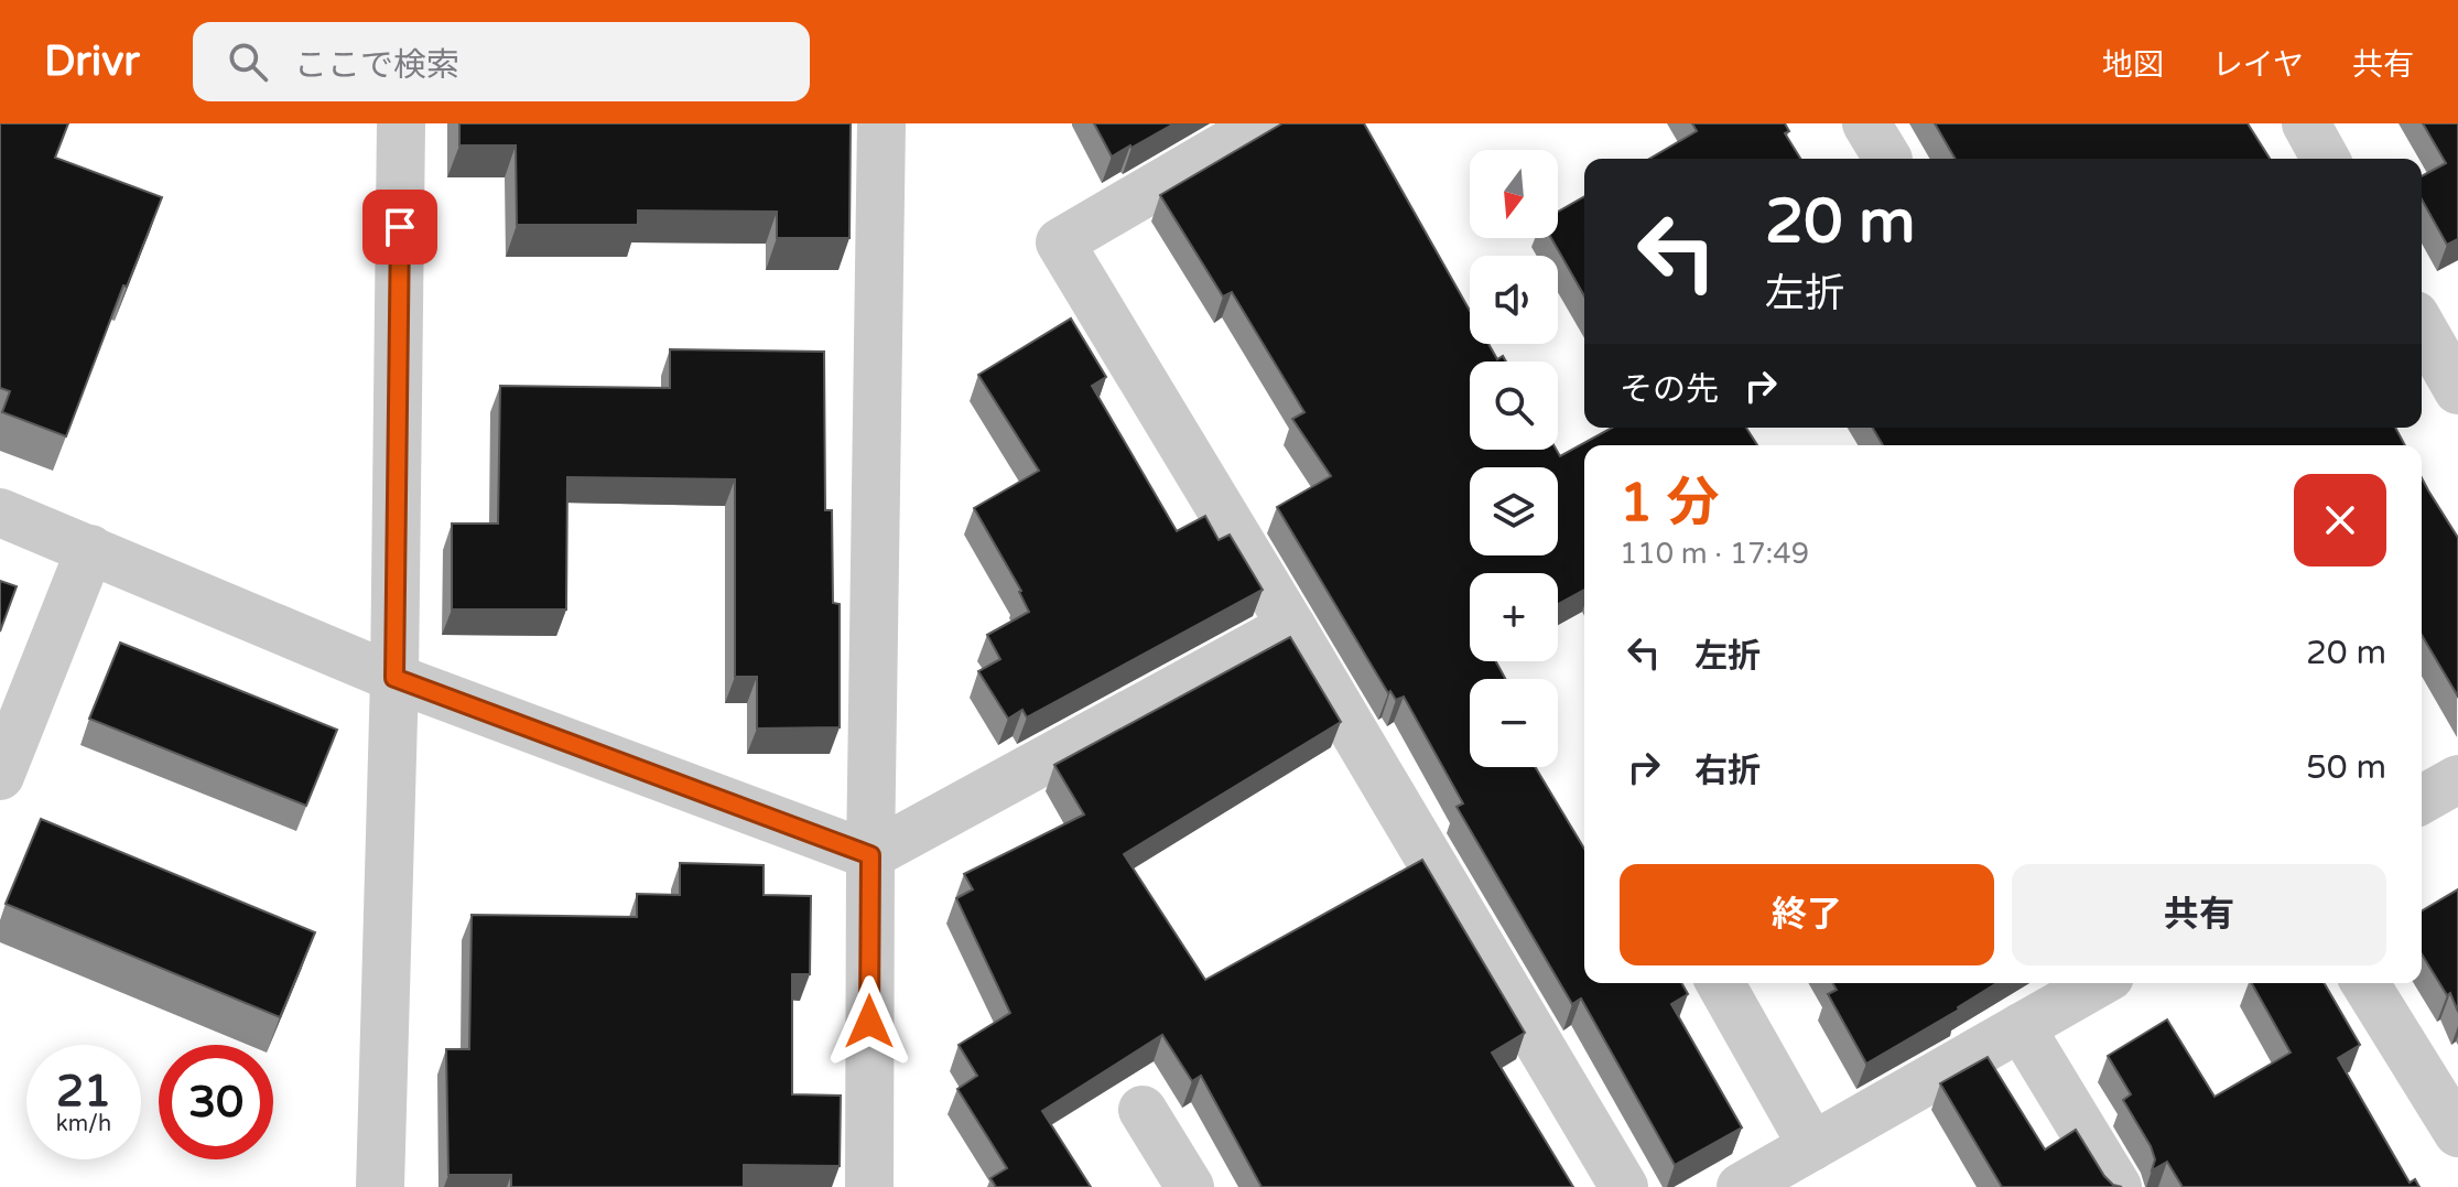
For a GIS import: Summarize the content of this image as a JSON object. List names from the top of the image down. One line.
{"north":"bottom","page":{"header":"Drivr","search":"ここで検索","nav":["地図","レイヤ","共有"],"map_buttons":["+","−"],"turn":["20 m","左折"],"then":"その先","heading":["1 分","110 m · 17:49"],"list":[{"name":"左折","value":"20 m"},{"name":"右折","value":"50 m"}],"buttons":["終了","共有"],"speed":"21 km/h","limit":"30"}}
